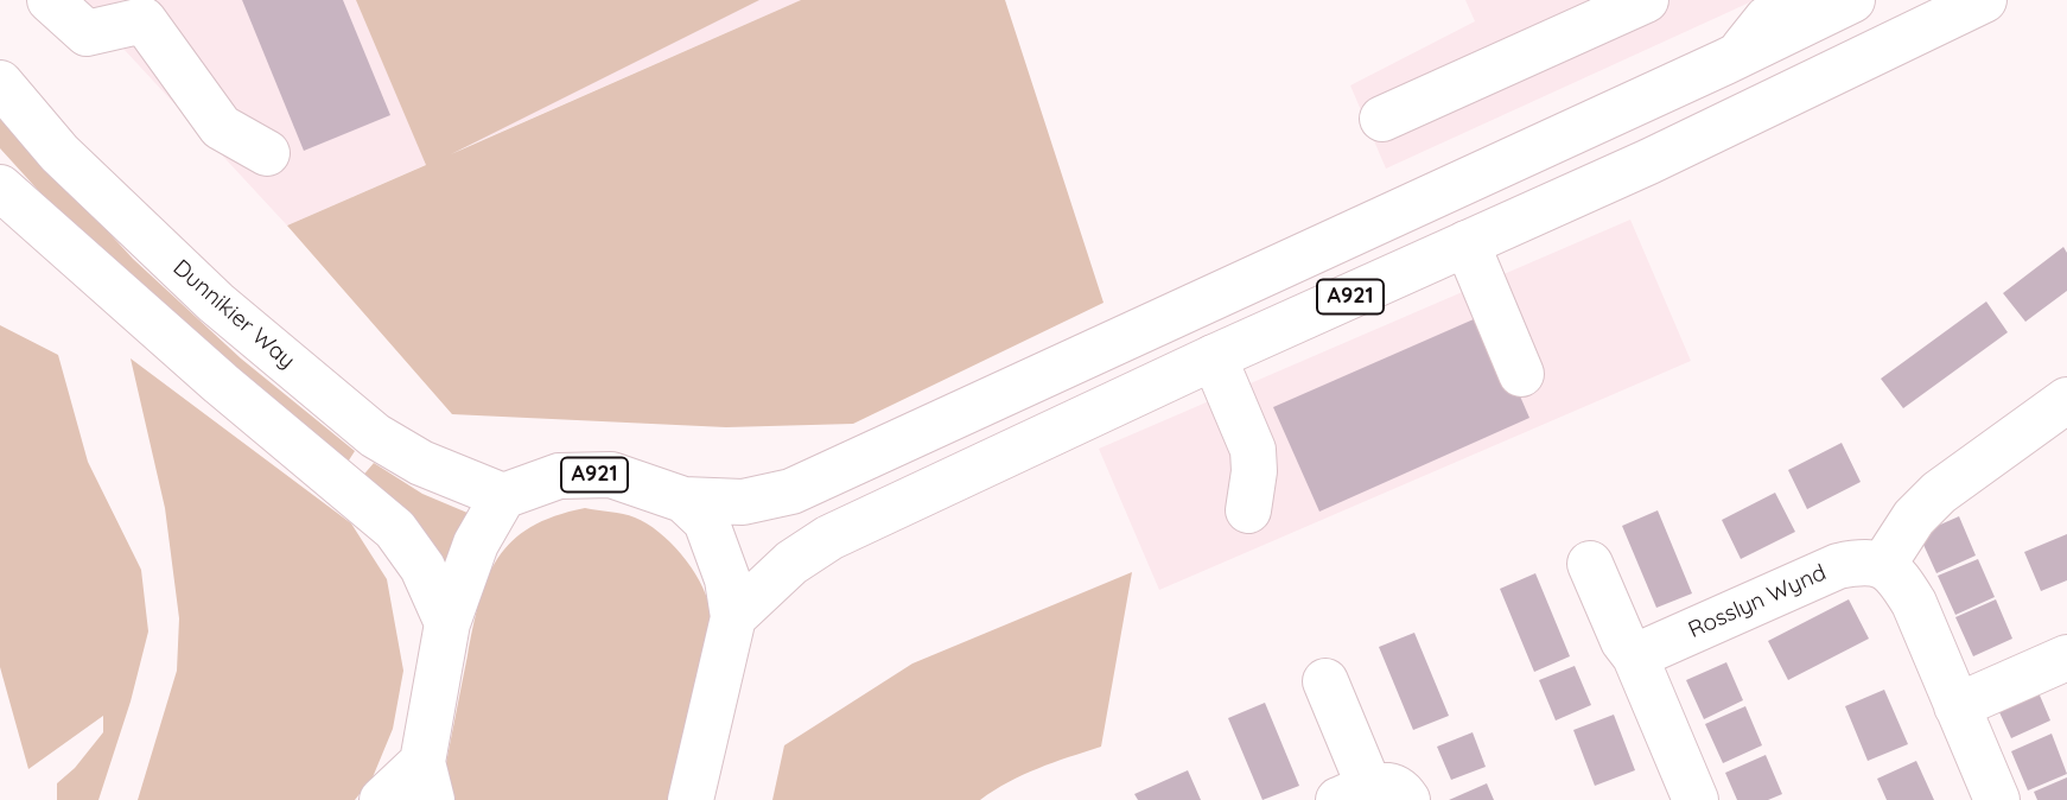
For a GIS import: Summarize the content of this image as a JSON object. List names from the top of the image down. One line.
{"streets":{"main road":["A921","Dunnikier Way","Rosslyn Wynd"]},"crossings":[["A921","Dunnikier Way"]]}
